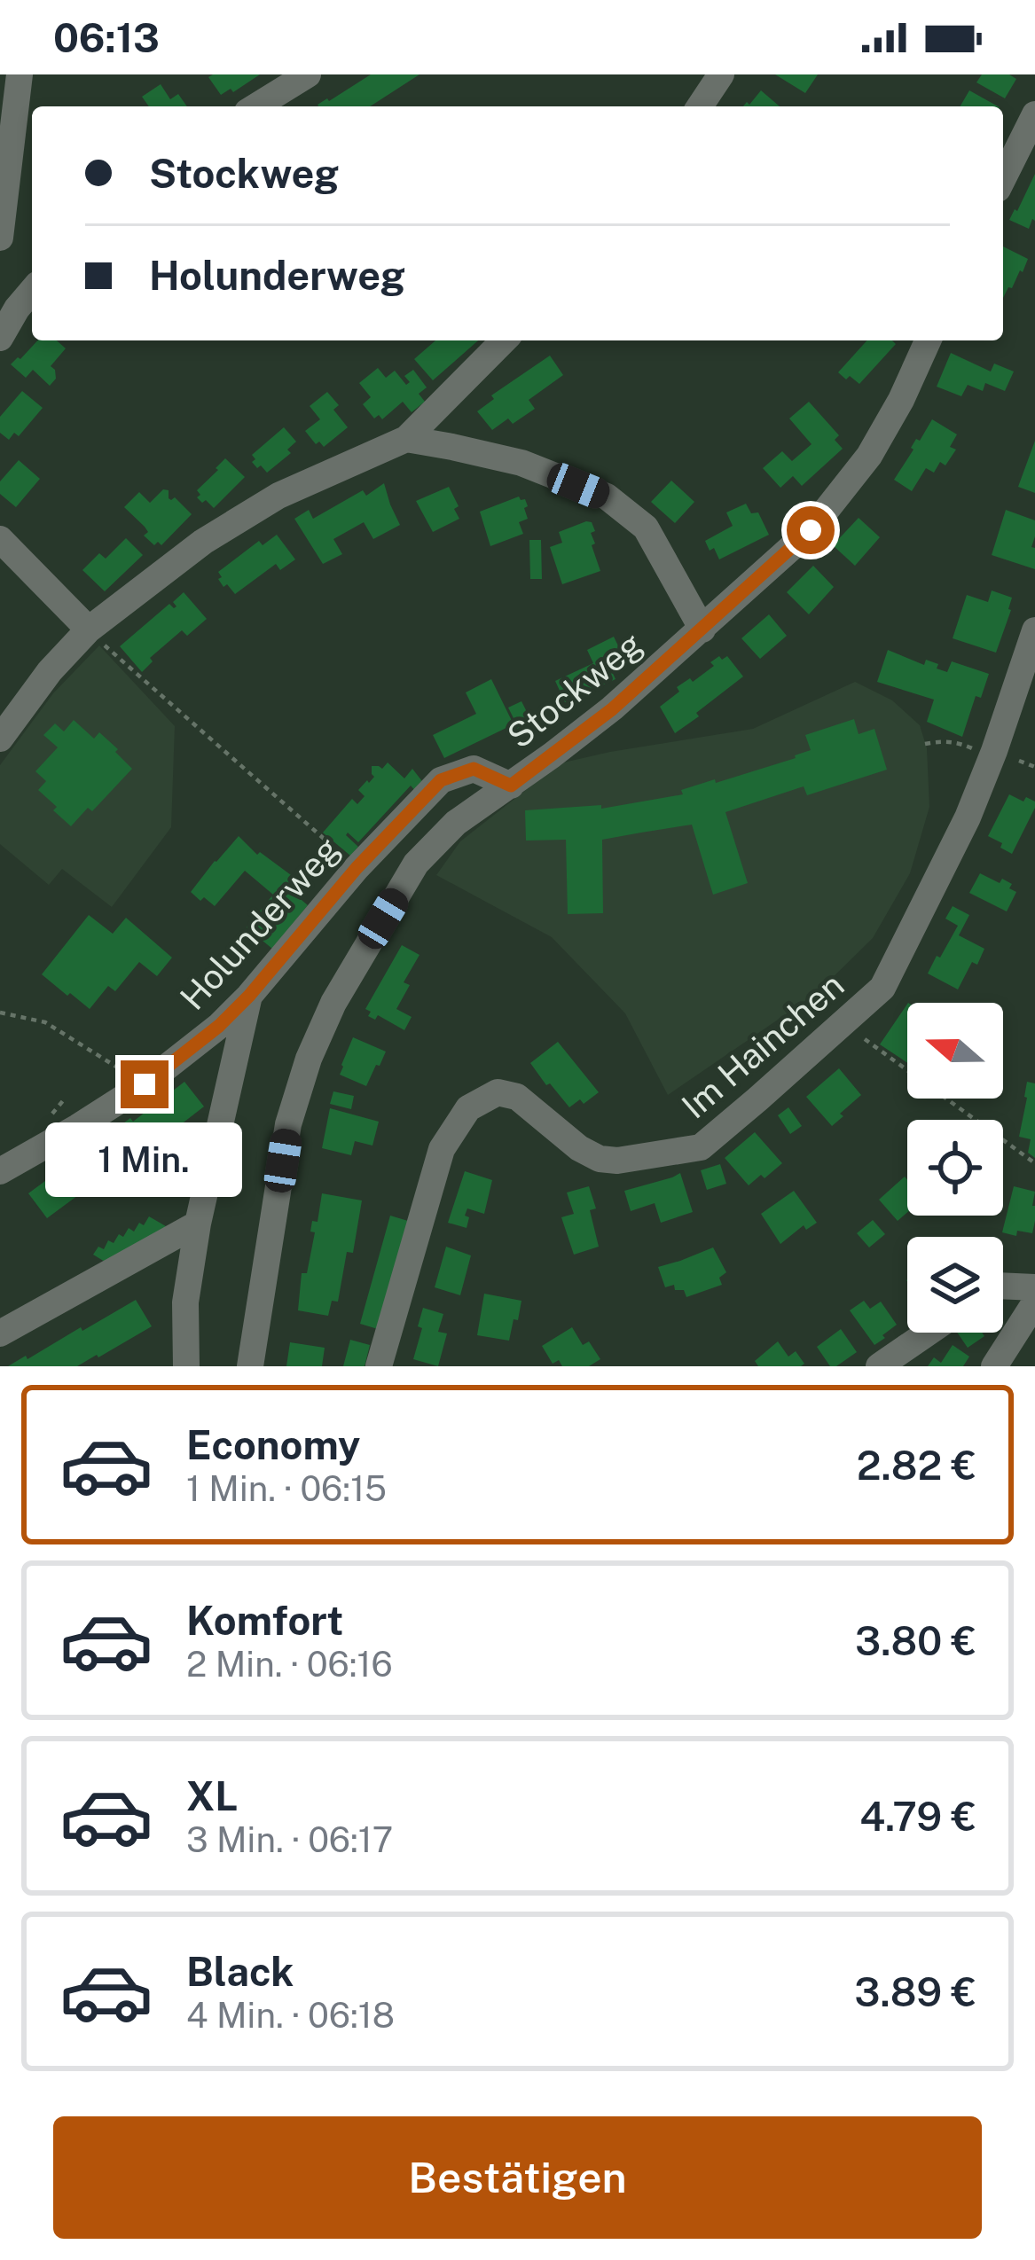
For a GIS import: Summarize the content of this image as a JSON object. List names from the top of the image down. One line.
{"streets":{"street":["Stockweg","Holunderweg","Im Hainchen"]},"crossings":[["Stockweg","Holunderweg"]],"north":"left","page":{"status":"06:13","banner":["Stockweg","Holunderweg"],"bubble":"1 Min.","list":[{"name":"Economy","note":"1 Min. · 06:15","value":"2.82 €"},{"name":"Komfort","note":"2 Min. · 06:16","value":"3.80 €"},{"name":"XL","note":"3 Min. · 06:17","value":"4.79 €"},{"name":"Black","note":"4 Min. · 06:18","value":"3.89 €"}],"buttons":"Bestätigen"}}
